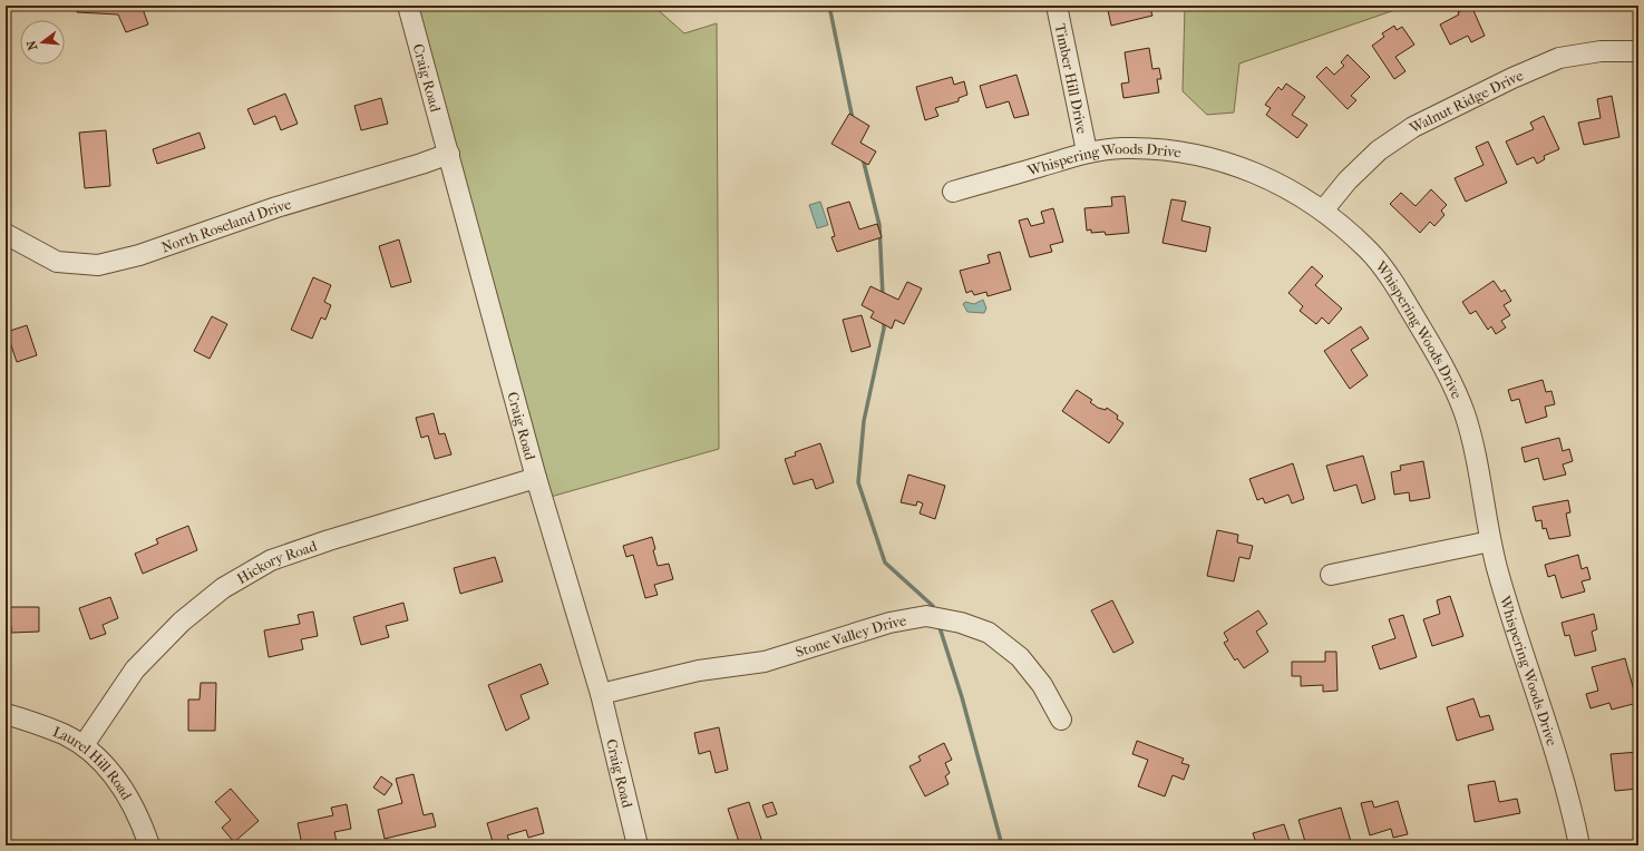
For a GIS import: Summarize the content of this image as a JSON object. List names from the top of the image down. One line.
{"streets":{"street":["Craig Road","Timber Hill Drive","Walnut Ridge Drive","Whispering Woods Drive","North Roseland Drive","Hickory Road","Stone Valley Drive","Laurel Hill Road"]},"crossings":[["Craig Road","North Roseland Drive"],["Craig Road","Hickory Road"],["Craig Road","Stone Valley Drive"],["Timber Hill Drive","Whispering Woods Drive"],["Walnut Ridge Drive","Whispering Woods Drive"],["Hickory Road","Laurel Hill Road"]],"north":"left"}
